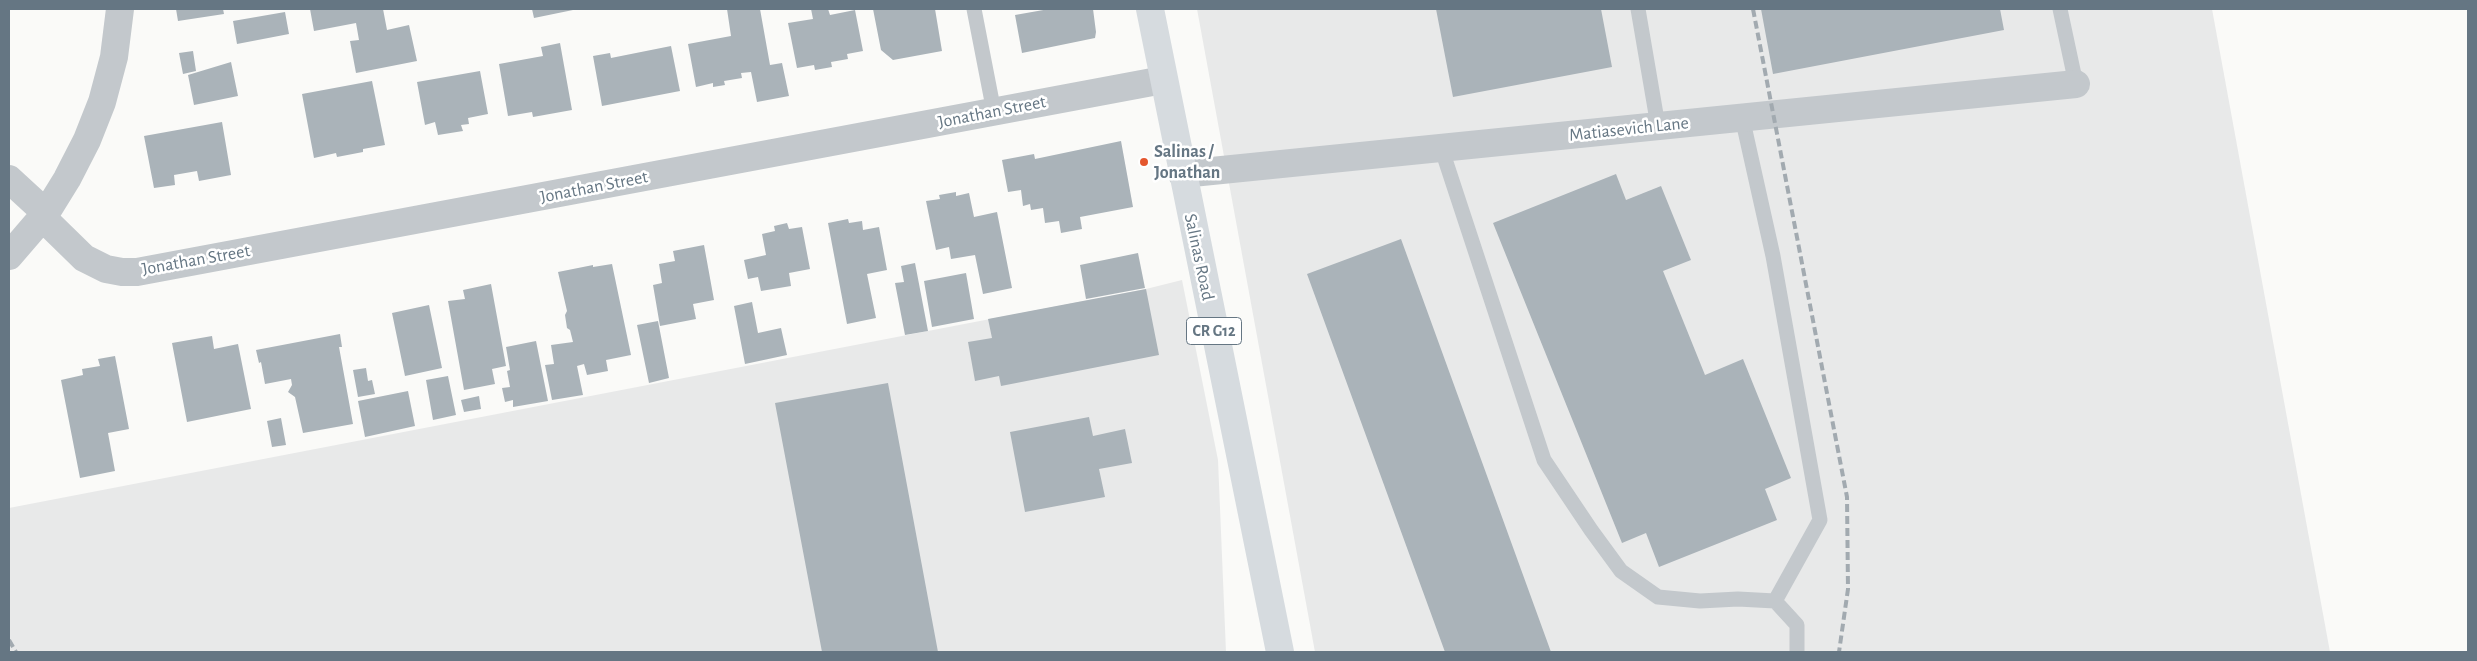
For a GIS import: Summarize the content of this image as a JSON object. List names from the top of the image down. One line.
{"streets":{"main road":["Salinas Road","CR G12"],"street":["Jonathan Street","Matiasevich Lane"]},"crossings":[["Jonathan Street","Salinas Road"],["Matiasevich Lane","Salinas Road"]],"places":["Salinas / Jonathan"]}
